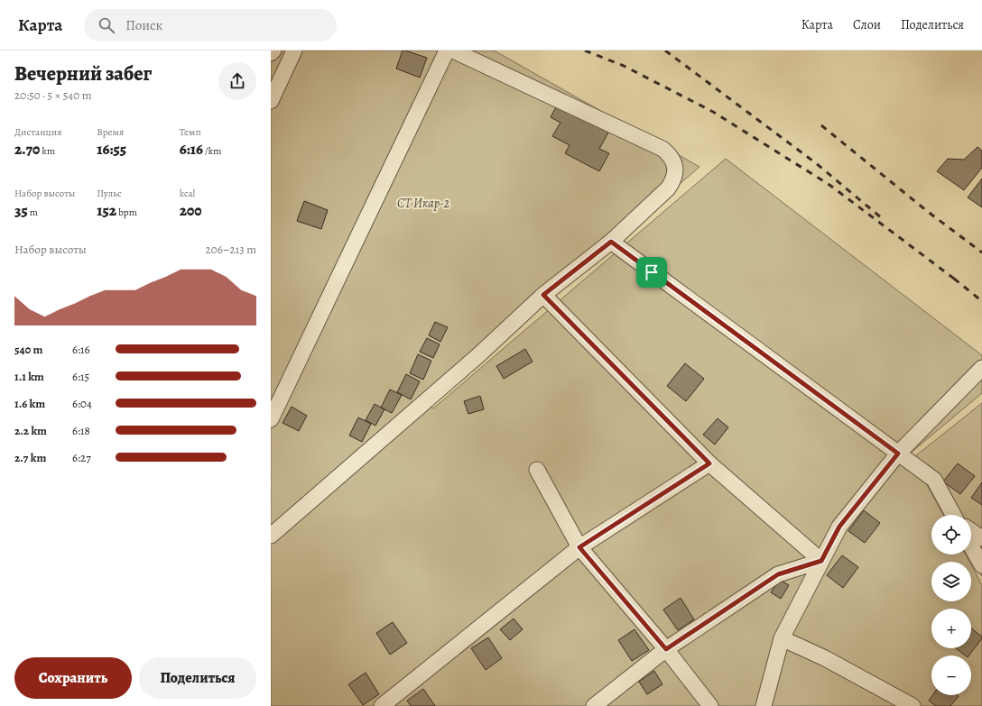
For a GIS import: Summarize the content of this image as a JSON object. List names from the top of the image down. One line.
{"parks":["СТ Икар-2"],"page":{"header":"Карта","search":"Поиск","nav":["Карта","Слои","Поделиться"],"heading":["Вечерний забег","20:50 · 5 × 540 m"],"stats":[["Дистанция","2.70 km"],["Время","16:55"],["Темп","6:16 /km"],["Набор высоты","35 m"],["Пульс","152 bpm"],["kcal","200"]],"chart":["Набор высоты","206–213 m"],"list":[{"name":"540 m","note":"6:16"},{"name":"1.1 km","note":"6:15"},{"name":"1.6 km","note":"6:04"},{"name":"2.2 km","note":"6:18"},{"name":"2.7 km","note":"6:27"}],"map_buttons":["+","−"],"buttons":["Сохранить","Поделиться"]}}
